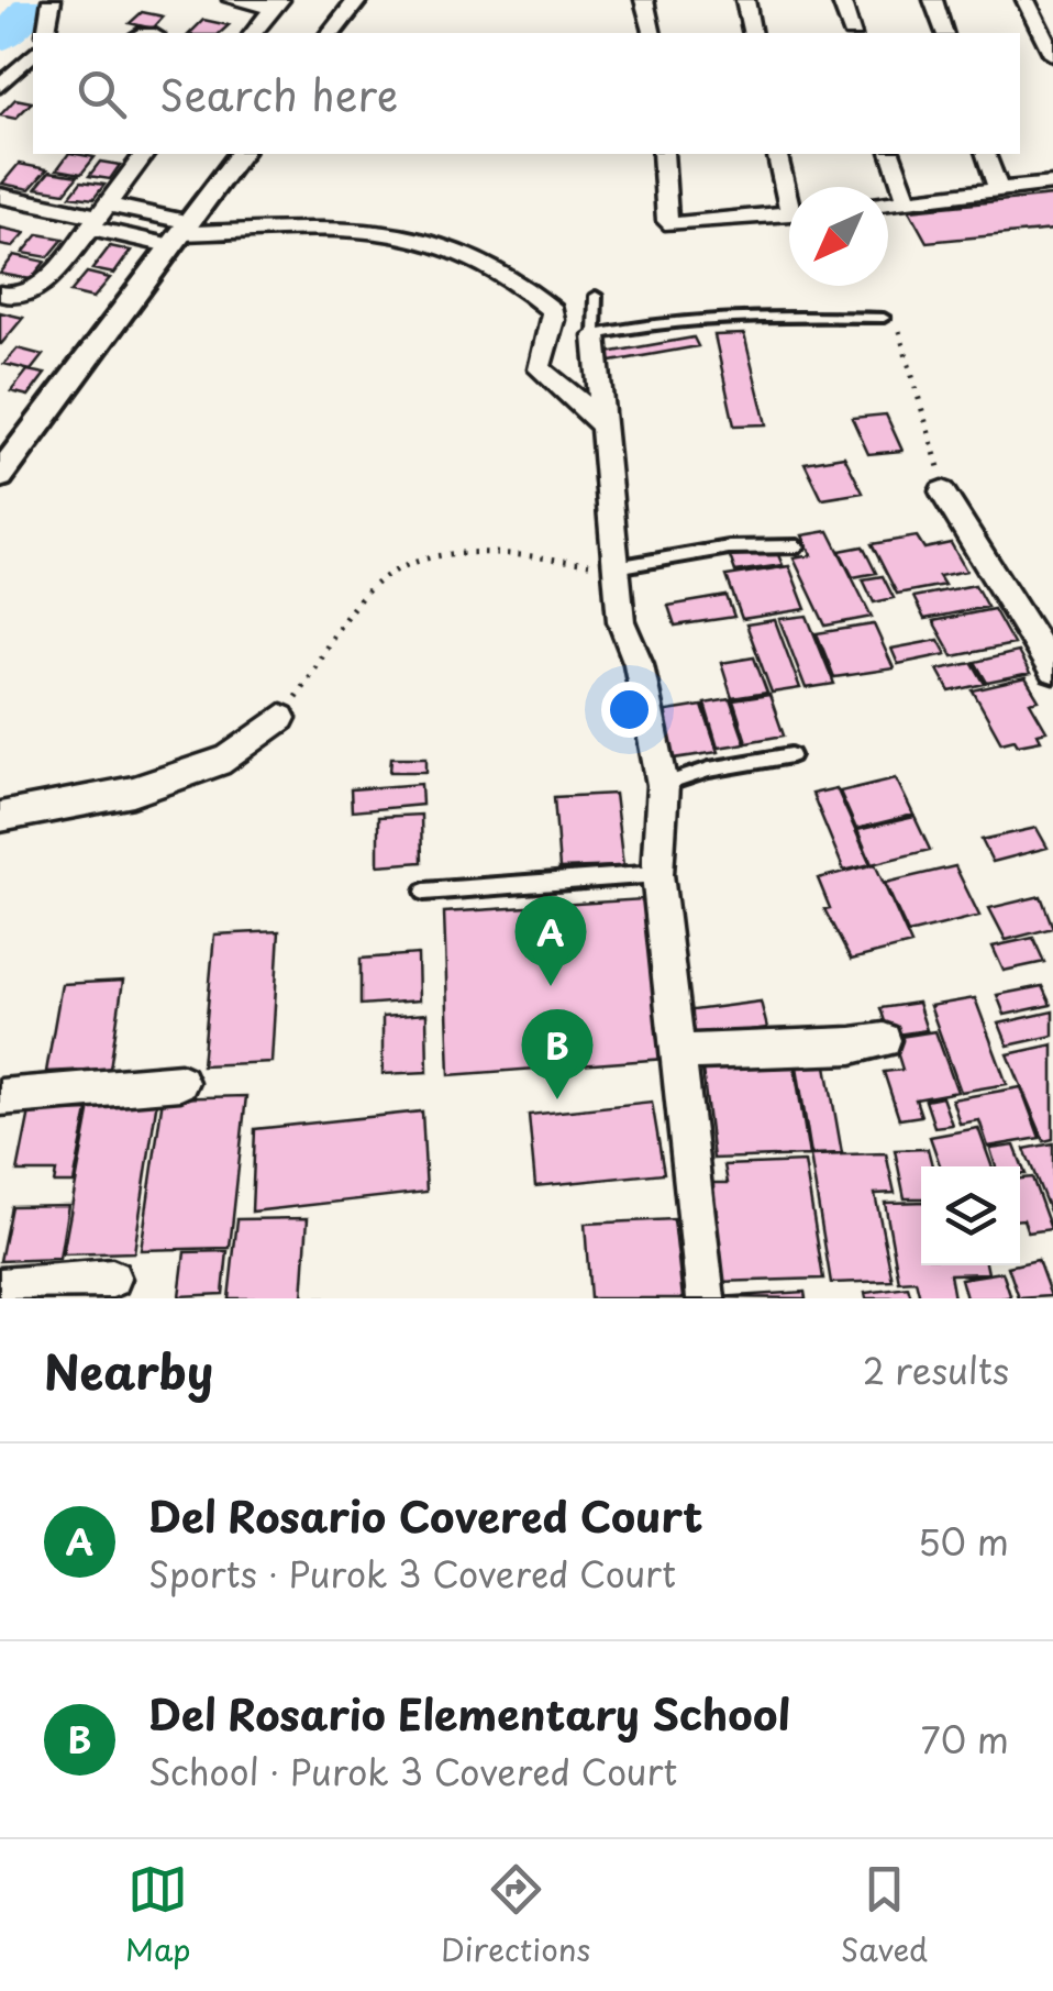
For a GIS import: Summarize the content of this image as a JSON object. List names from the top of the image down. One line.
{"north":"bottom left","page":{"search":"Search here","pins":["A","B"],"heading":["Nearby","2 results"],"list":[{"mark":"A","name":"Del Rosario Covered Court","note":"Sports · Purok 3 Covered Court","value":"50 m"},{"mark":"B","name":"Del Rosario Elementary School","note":"School · Purok 3 Covered Court","value":"70 m"}],"nav":["Map","Directions","Saved"]}}
